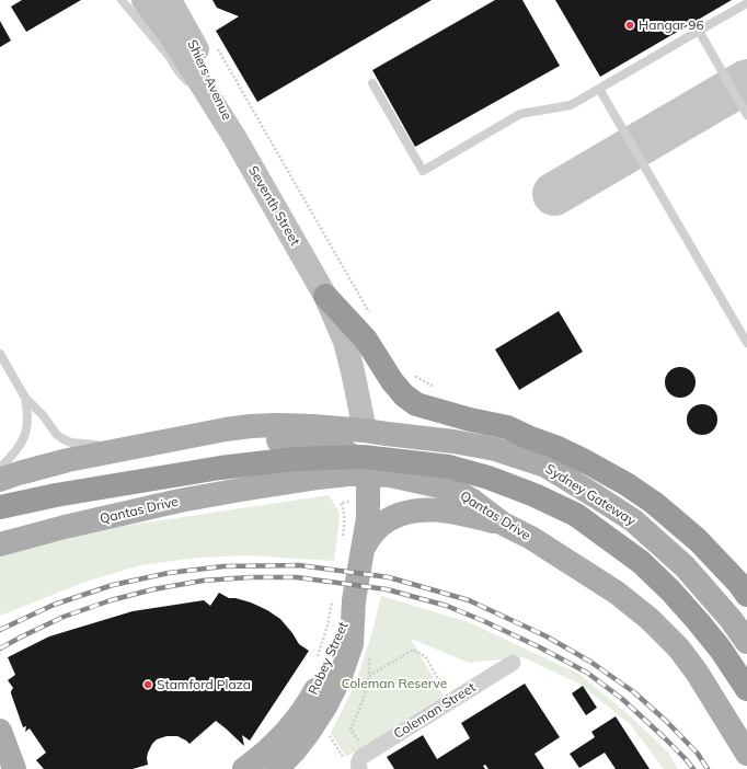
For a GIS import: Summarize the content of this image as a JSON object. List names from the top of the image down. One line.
{"streets":{"main road":["Sydney Gateway","Qantas Drive","Robey Street"],"street":["Shiers Avenue","Seventh Street","Coleman Street"]},"crossings":[["Shiers Avenue","Seventh Street"],["Seventh Street","Sydney Gateway"],["Seventh Street","Robey Street"],["Sydney Gateway","Robey Street"],["Qantas Drive","Robey Street"]],"parks":["Coleman Reserve"],"places":["Hangar 96","Stamford Plaza"]}
